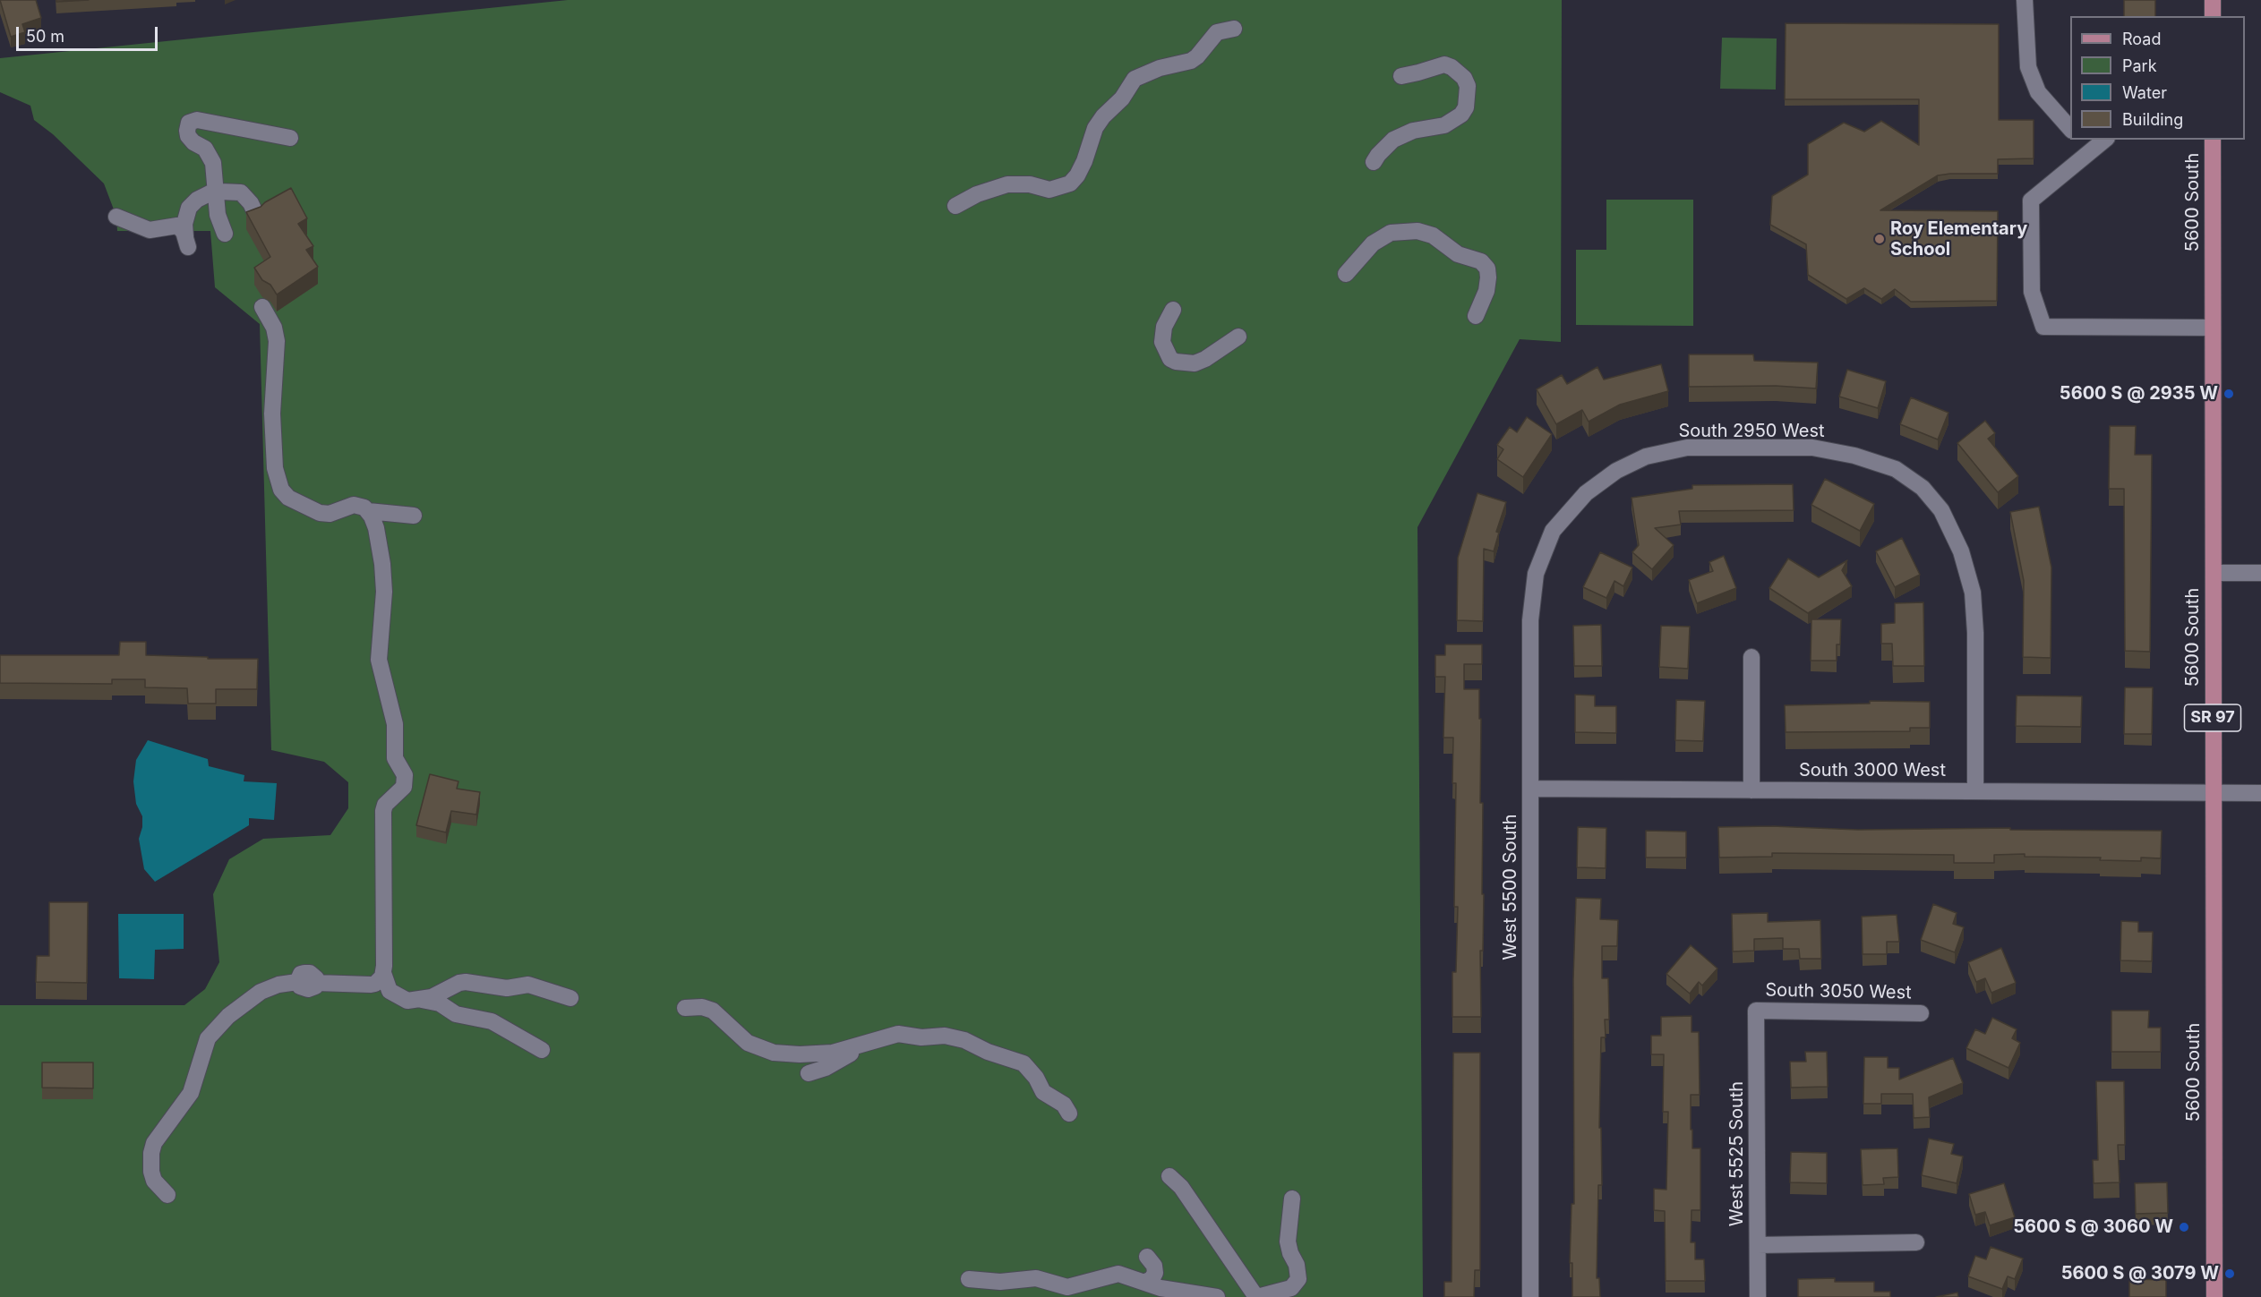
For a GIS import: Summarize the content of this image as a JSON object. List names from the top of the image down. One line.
{"streets":{"main road":["5600 South","SR 97"],"street":["South 2950 West","South 3000 West","West 5500 South","South 3050 West","West 5525 South"]},"crossings":[["5600 South","South 3000 West"],["South 2950 West","South 3000 West"],["South 2950 West","West 5500 South"],["South 3000 West","West 5500 South"],["South 3050 West","West 5525 South"]],"places":["Roy Elementary School","5600 S @ 2935 W","5600 S @ 3060 W","5600 S @ 3079 W"],"legend":["Road","Park","Water","Building"],"scale_bar":"50 m"}
